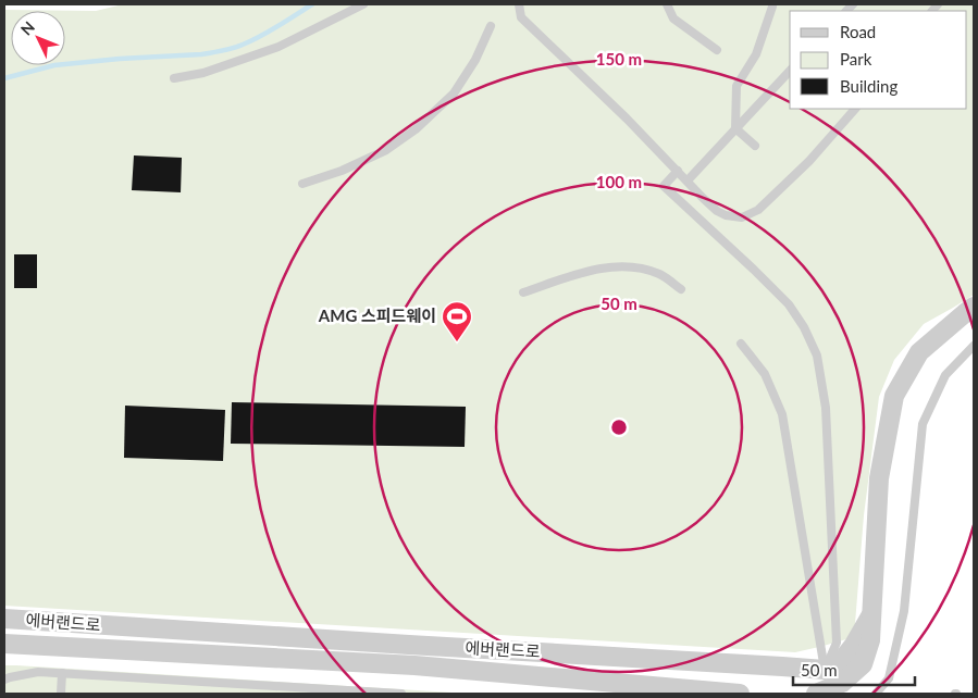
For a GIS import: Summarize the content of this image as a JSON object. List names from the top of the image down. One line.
{"streets":{"street":["에버랜드로"]},"places":{"sports":["AMG 스피드웨이"]},"legend":["Road","Park","Building"],"scale_bar":"50 m","north":"top left","rings":["150 m","100 m","50 m"]}
